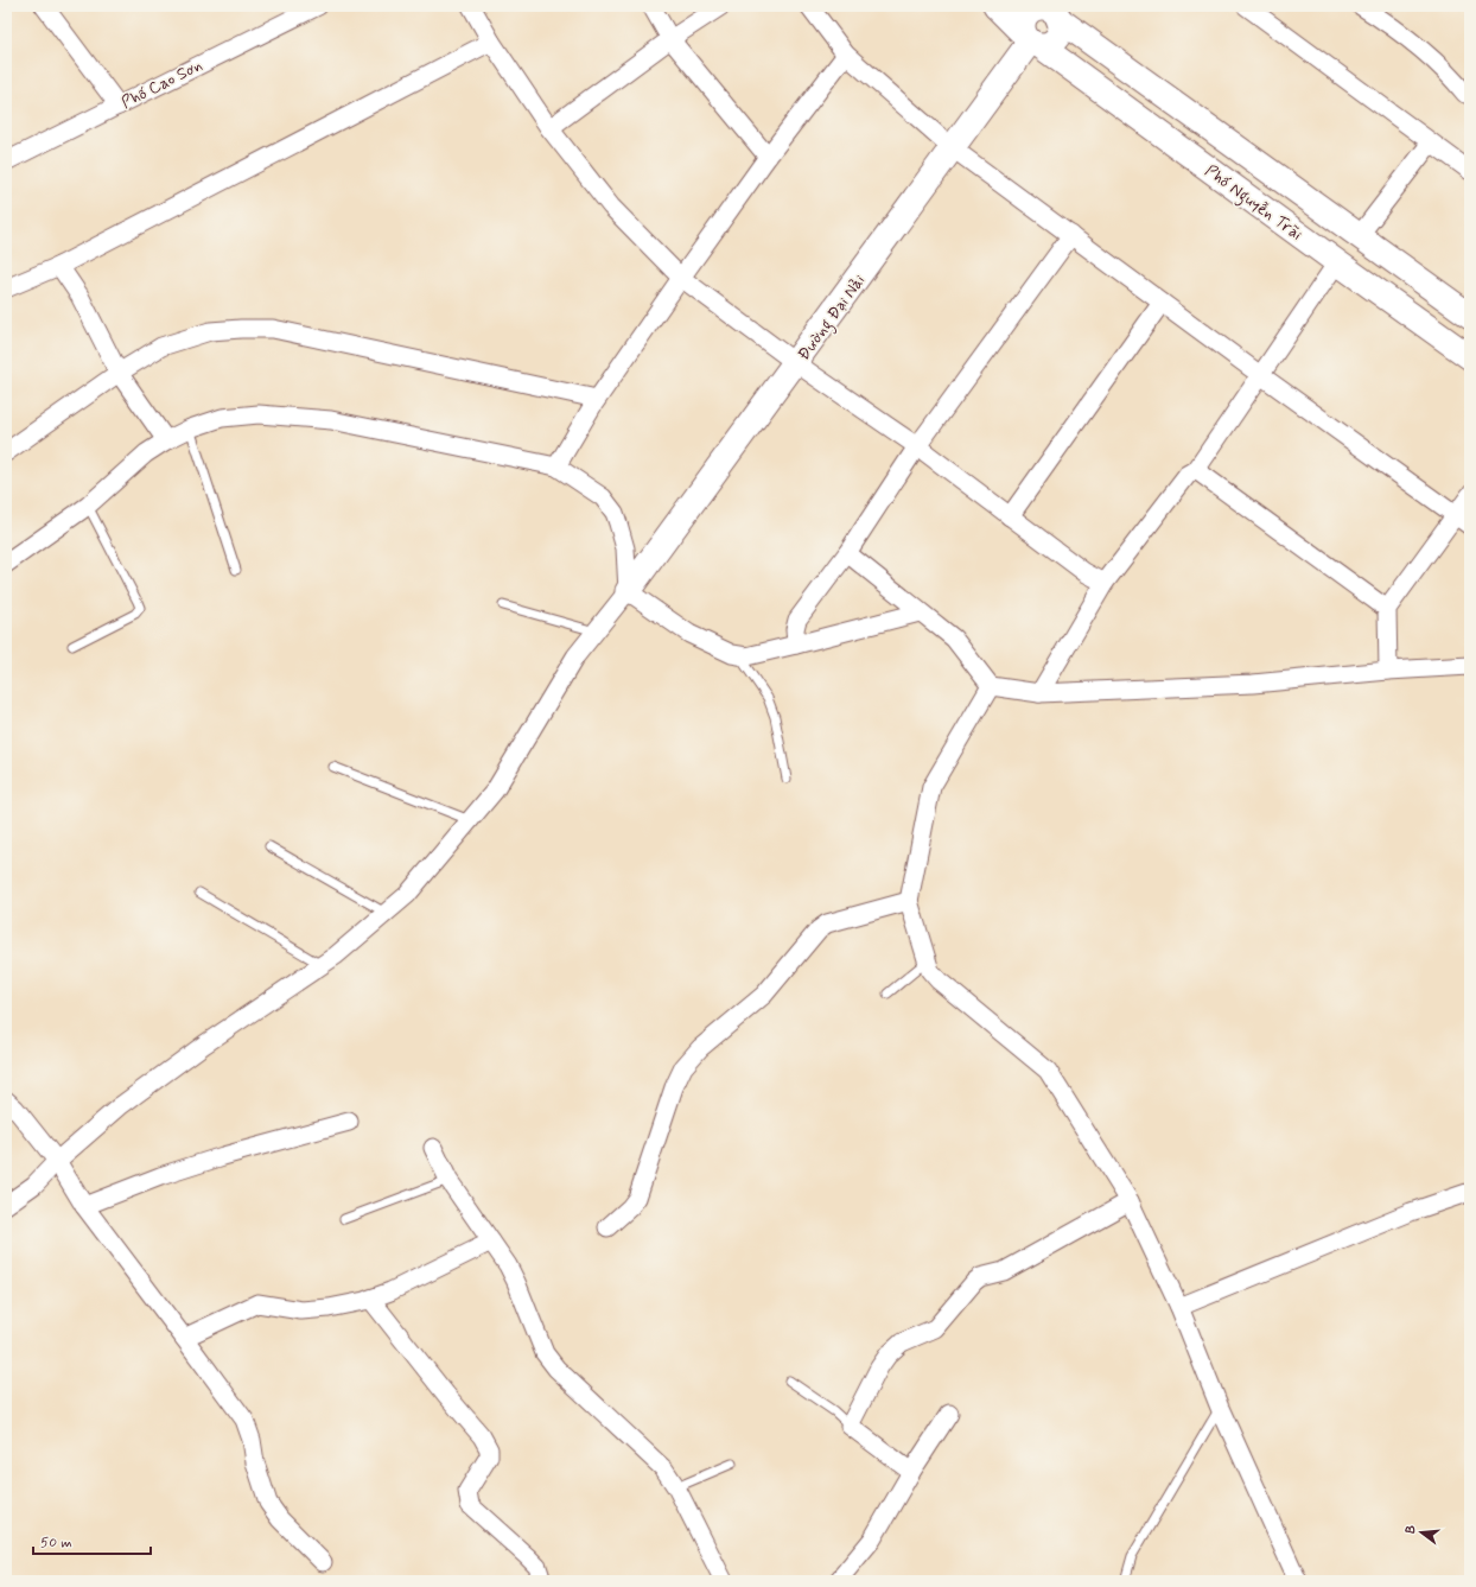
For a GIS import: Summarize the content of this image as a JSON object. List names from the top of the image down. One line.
{"streets":{"street":["Phố Cao Sơn","Phố Nguyễn Trãi","Đường Đại Nải"]},"crossings":[["Phố Nguyễn Trãi","Đường Đại Nải"]],"scale_bar":"50 m","north":"left"}
